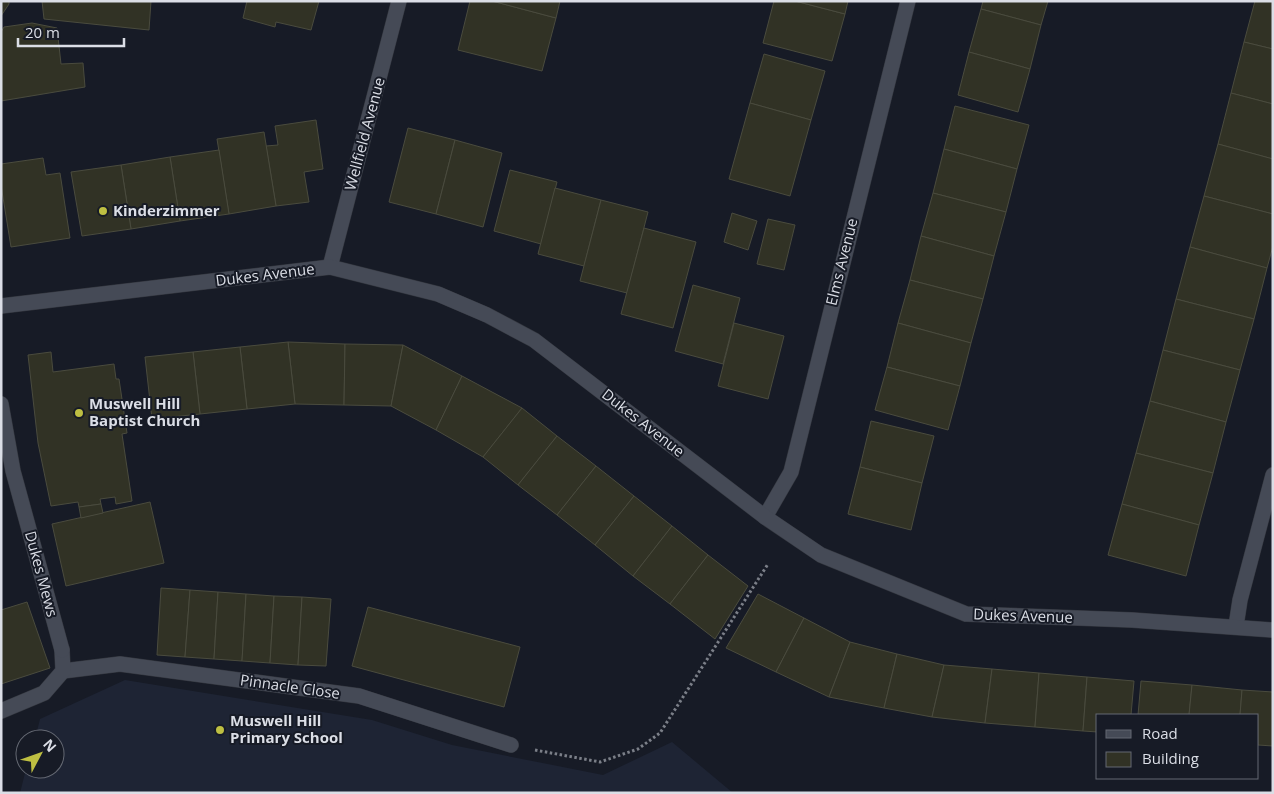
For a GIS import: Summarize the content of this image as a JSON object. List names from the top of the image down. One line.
{"streets":{"street":["Wellfield Avenue","Elms Avenue","Dukes Avenue","Dukes Mews","Pinnacle Close"]},"crossings":[["Wellfield Avenue","Dukes Avenue"],["Elms Avenue","Dukes Avenue"],["Dukes Mews","Pinnacle Close"]],"places":["Kinderzimmer","Muswell Hill Baptist Church","Muswell Hill Primary School"],"legend":["Road","Building"],"scale_bar":"20 m","north":"top right"}
